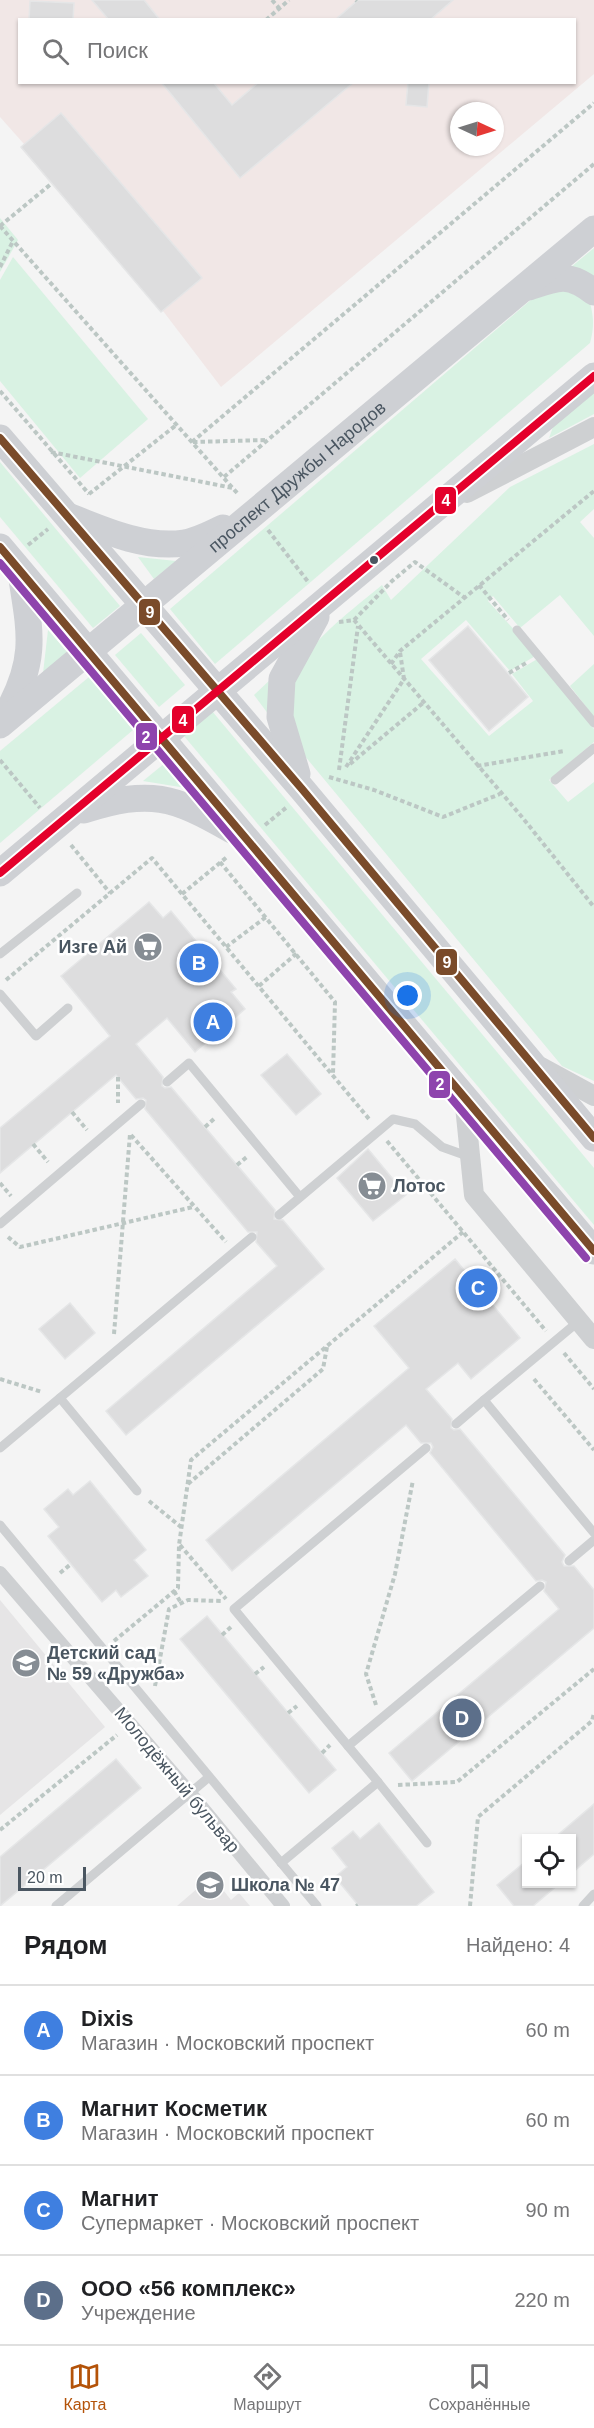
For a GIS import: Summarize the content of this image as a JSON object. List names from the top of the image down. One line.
{"streets":{"main road":["проспект Дружбы Народов"],"street":["Молодёжный бульвар"]},"places":{"supermarket":["Изге Ай","Лотос"],"school or university":["Детский сад № 59 «Дружба»","Школа № 47"]},"lines":["transit line 4","transit line 9","transit line 2"],"scale_bar":"20 m","north":"right","page":{"search":"Поиск","pins":["B","A","C","D"],"scale":"20 m","heading":["Рядом","Найдено: 4"],"list":[{"mark":"A","name":"Dixis","note":"Магазин · Московский проспект","value":"60 m"},{"mark":"B","name":"Магнит Косметик","note":"Магазин · Московский проспект","value":"60 m"},{"mark":"C","name":"Магнит","note":"Супермаркет · Московский проспект","value":"90 m"},{"mark":"D","name":"ООО «56 комплекс»","note":"Учреждение","value":"220 m"}],"nav":["Карта","Маршрут","Сохранённые"]}}
